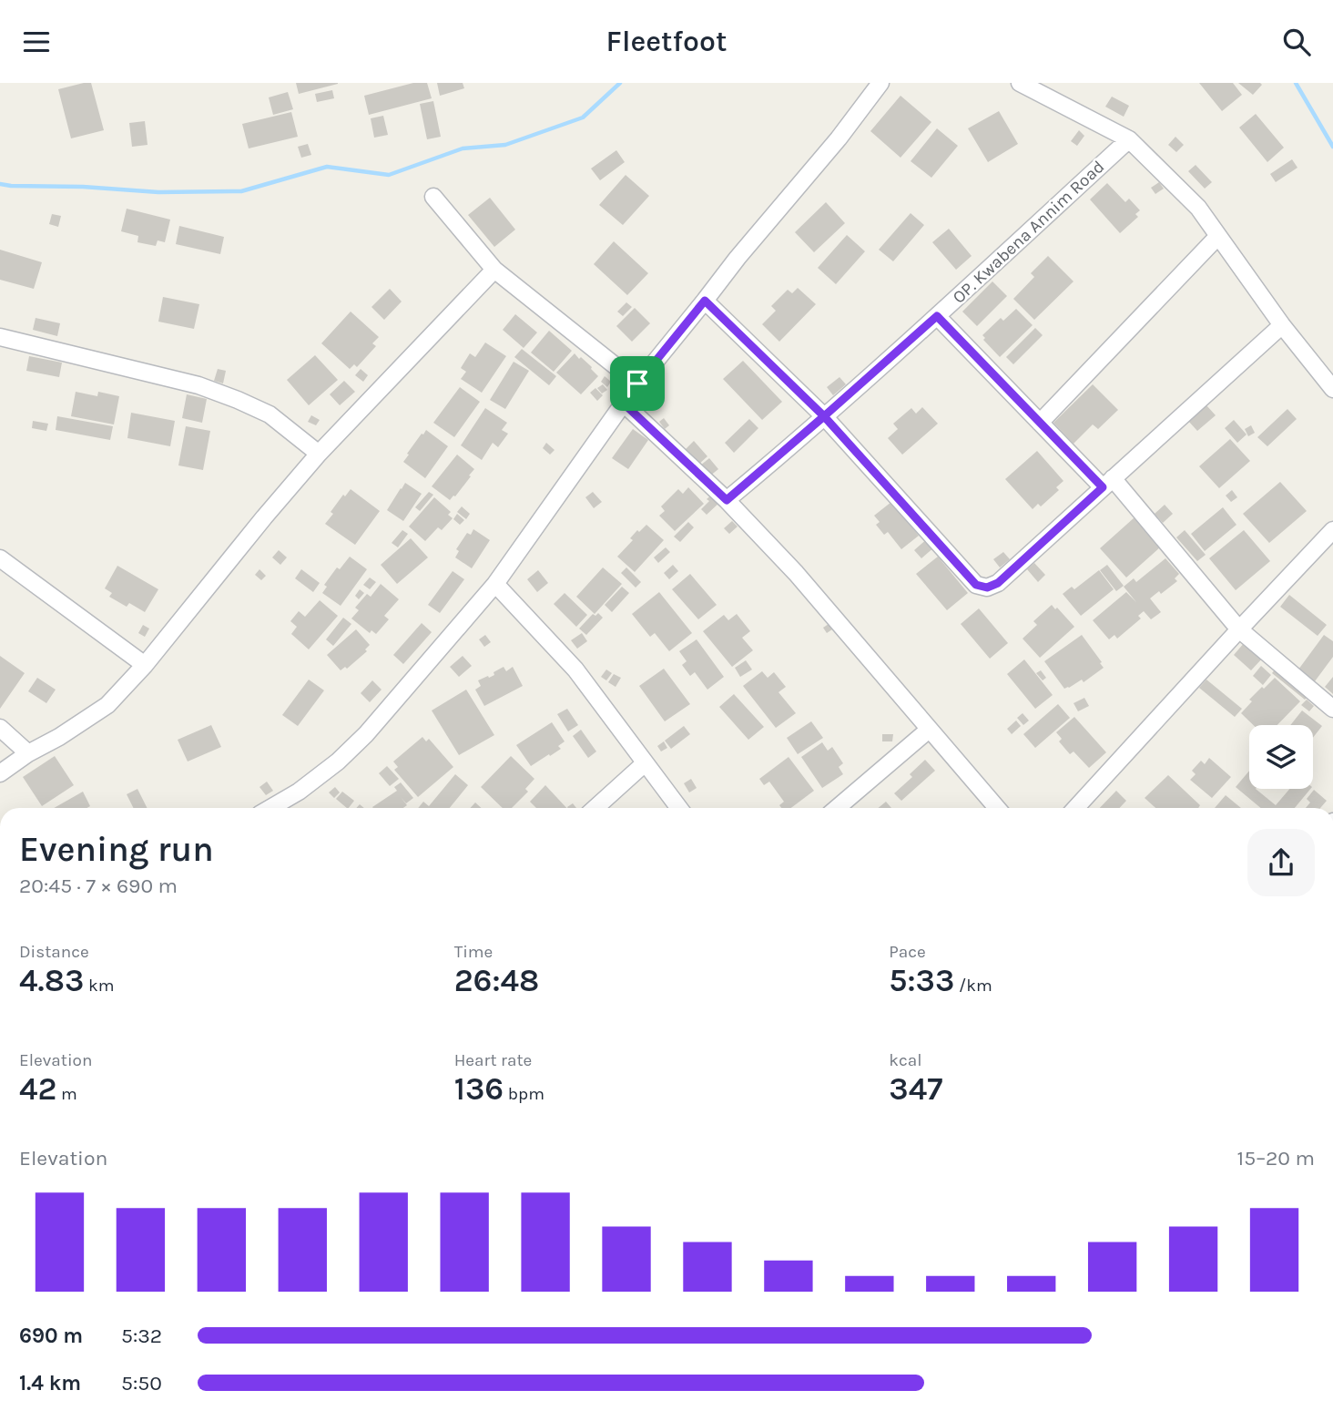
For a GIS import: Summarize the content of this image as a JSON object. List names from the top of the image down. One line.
{"streets":{"street":["OP. Kwabena Annim Road"]},"page":{"header":"Fleetfoot","heading":["Evening run","20:45 · 7 × 690 m"],"stats":[["Distance","4.83 km"],["Time","26:48"],["Pace","5:33 /km"],["Elevation","42 m"],["Heart rate","136 bpm"],["kcal","347"]],"chart":["Elevation","15–20 m"],"list":[{"name":"690 m","note":"5:32"},{"name":"1.4 km","note":"5:50"}]}}
